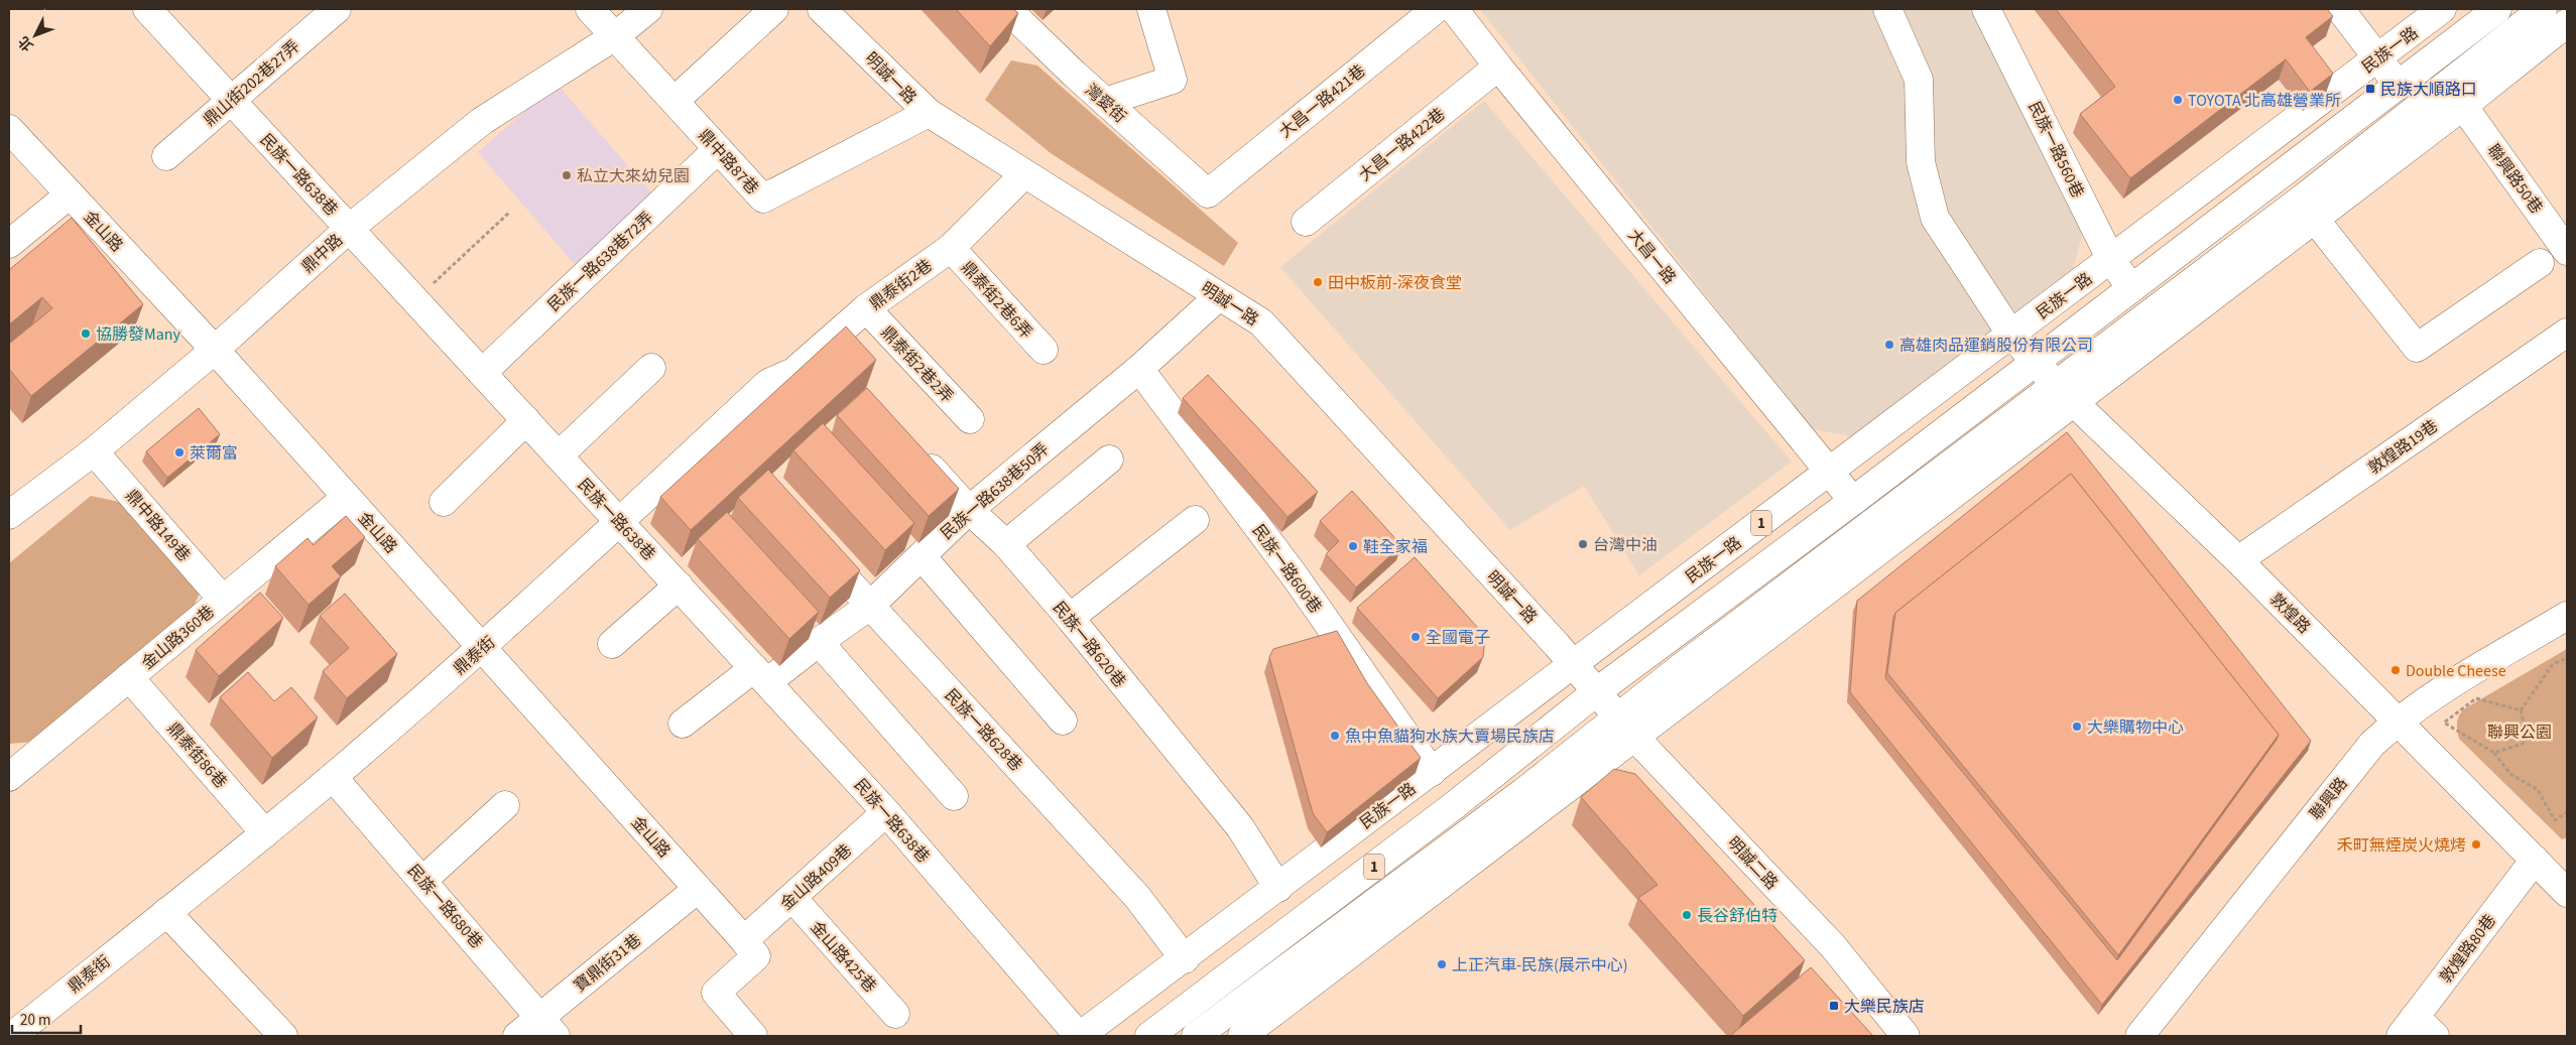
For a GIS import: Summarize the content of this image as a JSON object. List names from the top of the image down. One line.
{"streets":{"street":["民族一路","明誠一路","鼎山街202巷27弄","大昌一路421巷","灣愛街","大昌一路422巷","民族一路560巷","鼎中路87巷","民族一路638巷","聯興路50巷","金山路","鼎中路","大昌一路","民族一路638巷72弄","鼎泰街2巷","鼎泰街2巷6弄","鼎泰街2巷2弄","敦煌路19巷","民族一路638巷50弄","1","鼎中路149巷","民族一路600巷","敦煌路","金山路360巷","民族一路620巷","鼎泰街","民族一路628巷","鼎泰街86巷","聯興路","明誠二路","金山路409巷","民族一路680巷","敦煌路80巷","金山路425巷","寶鼎街31巷"]},"crossings":[["民族一路","明誠一路"],["民族一路","民族一路560巷"],["民族一路","民族一路638巷"],["民族一路","大昌一路"],["民族一路","民族一路600巷"],["民族一路","敦煌路"],["民族一路","民族一路620巷"],["民族一路","民族一路628巷"],["明誠一路","鼎中路87巷"],["明誠一路","鼎泰街2巷"],["明誠一路","民族一路638巷50弄"],["明誠一路","1"],["明誠一路","明誠二路"],["鼎山街202巷27弄","民族一路638巷"],["大昌一路421巷","灣愛街"],["大昌一路422巷","大昌一路"],["鼎中路87巷","鼎中路"],["鼎中路87巷","民族一路638巷72弄"],["民族一路638巷","鼎中路"],["民族一路638巷","民族一路638巷72弄"],["民族一路638巷","民族一路638巷50弄"],["民族一路638巷","鼎泰街"],["民族一路638巷","金山路409巷"],["聯興路50巷","1"],["金山路","鼎中路"],["金山路","金山路360巷"],["金山路","鼎泰街"],["金山路","金山路409巷"],["金山路","寶鼎街31巷"],["鼎中路","鼎中路149巷"],["鼎泰街2巷","鼎泰街2巷6弄"],["鼎泰街2巷","鼎泰街2巷2弄"],["鼎泰街2巷","鼎泰街"],["敦煌路19巷","敦煌路"],["民族一路638巷50弄","民族一路600巷"],["民族一路638巷50弄","民族一路620巷"],["民族一路638巷50弄","民族一路628巷"],["1","敦煌路"],["1","明誠二路"],["鼎中路149巷","金山路360巷"],["敦煌路","聯興路"],["敦煌路","敦煌路80巷"],["金山路360巷","鼎泰街86巷"],["鼎泰街","鼎泰街86巷"],["鼎泰街","民族一路680巷"],["金山路409巷","金山路425巷"],["民族一路680巷","寶鼎街31巷"]],"parks":["聯興公園"],"places":{"transit":["民族大順路口","大樂民族店"],"other":["TOYOTA 北高雄營業所","私立大來幼兒園","田中板前-深夜食堂","協勝發Many","高雄肉品運銷股份有限公司","萊爾富","台灣中油","鞋全家福","全國電子","Double Cheese","大樂購物中心","魚中魚貓狗水族大賣場民族店","禾町無煙炭火燒烤","長谷舒伯特","上正汽車-民族(展示中心)"]},"scale_bar":"20 m","north":"bottom left"}
